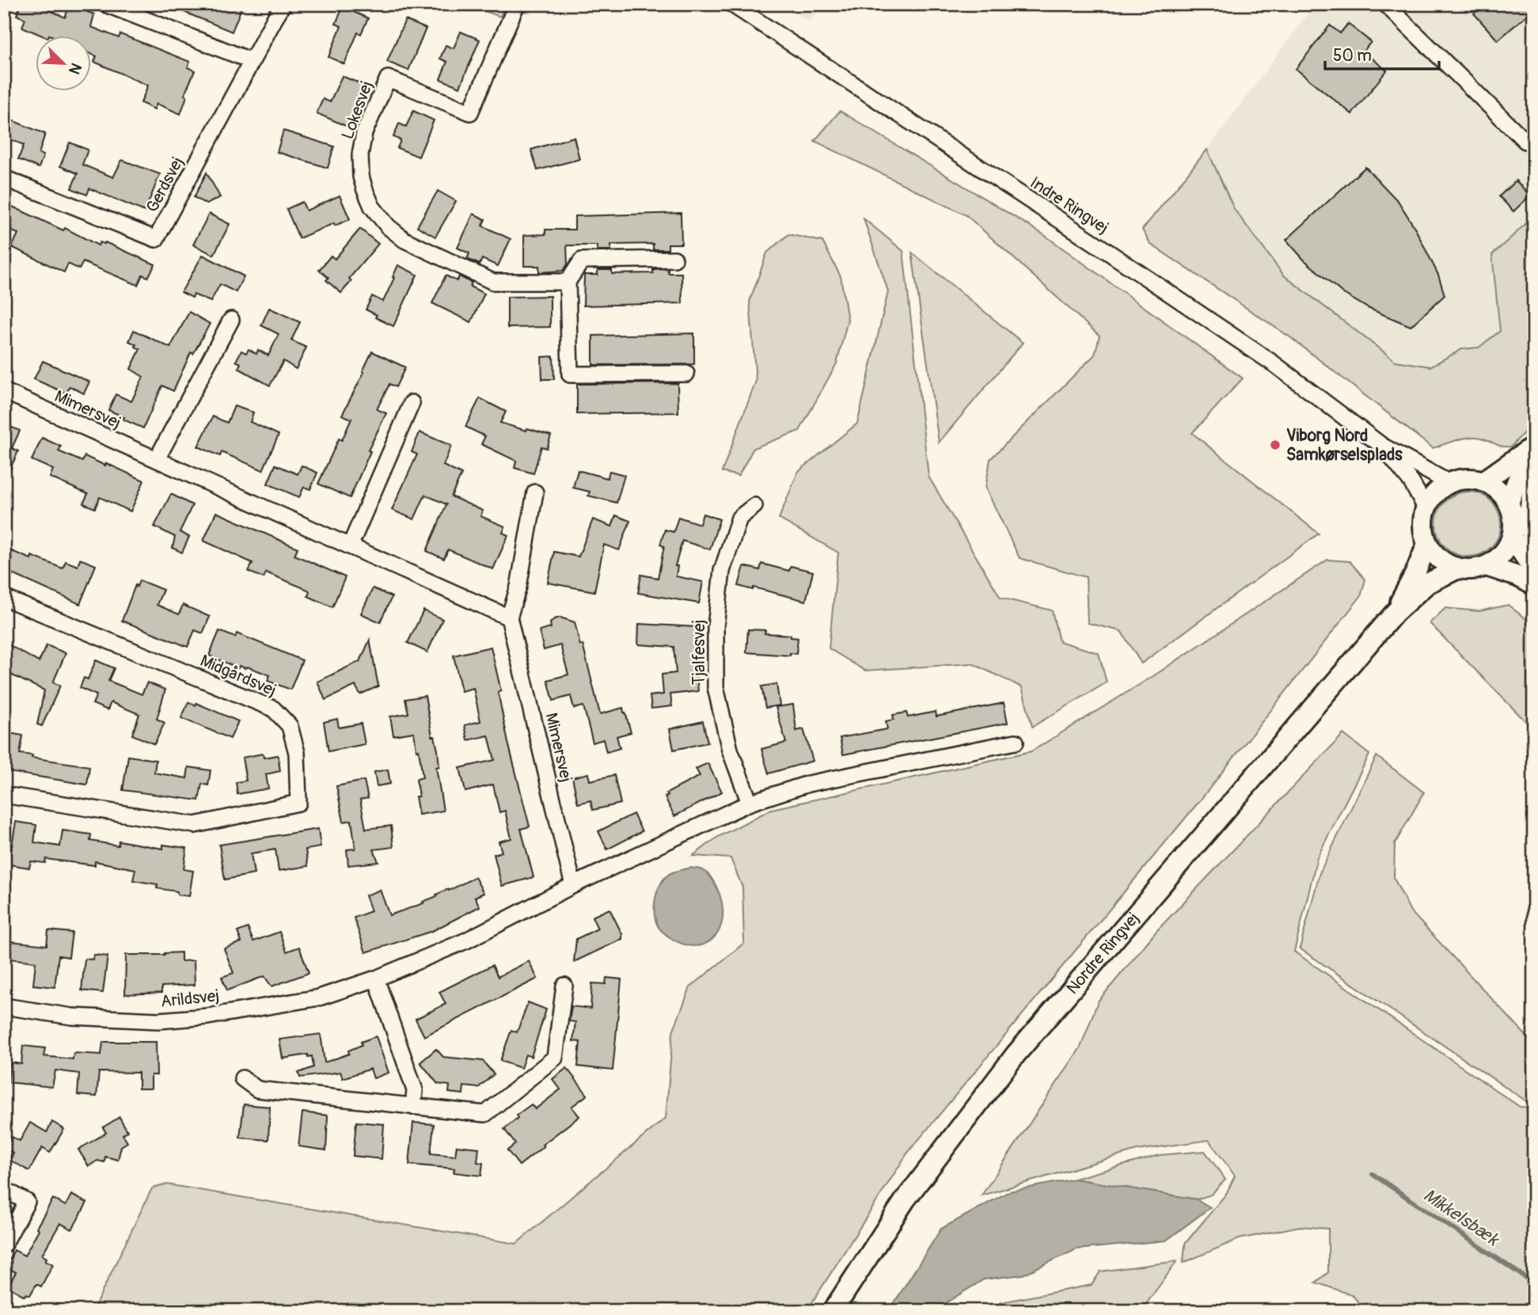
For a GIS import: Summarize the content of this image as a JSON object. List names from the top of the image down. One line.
{"streets":{"main road":["Nordre Ringvej"],"street":["Lokesvej","Gerdsvej","Indre Ringvej","Mimersvej","Tjalfesvej","Midgårdsvej","Arildsvej"]},"crossings":[["Indre Ringvej","Nordre Ringvej"],["Mimersvej","Arildsvej"]],"water":["Mikkelsbæk"],"places":["Viborg Nord Samkørselsplads"],"scale_bar":"50 m","north":"bottom right"}
